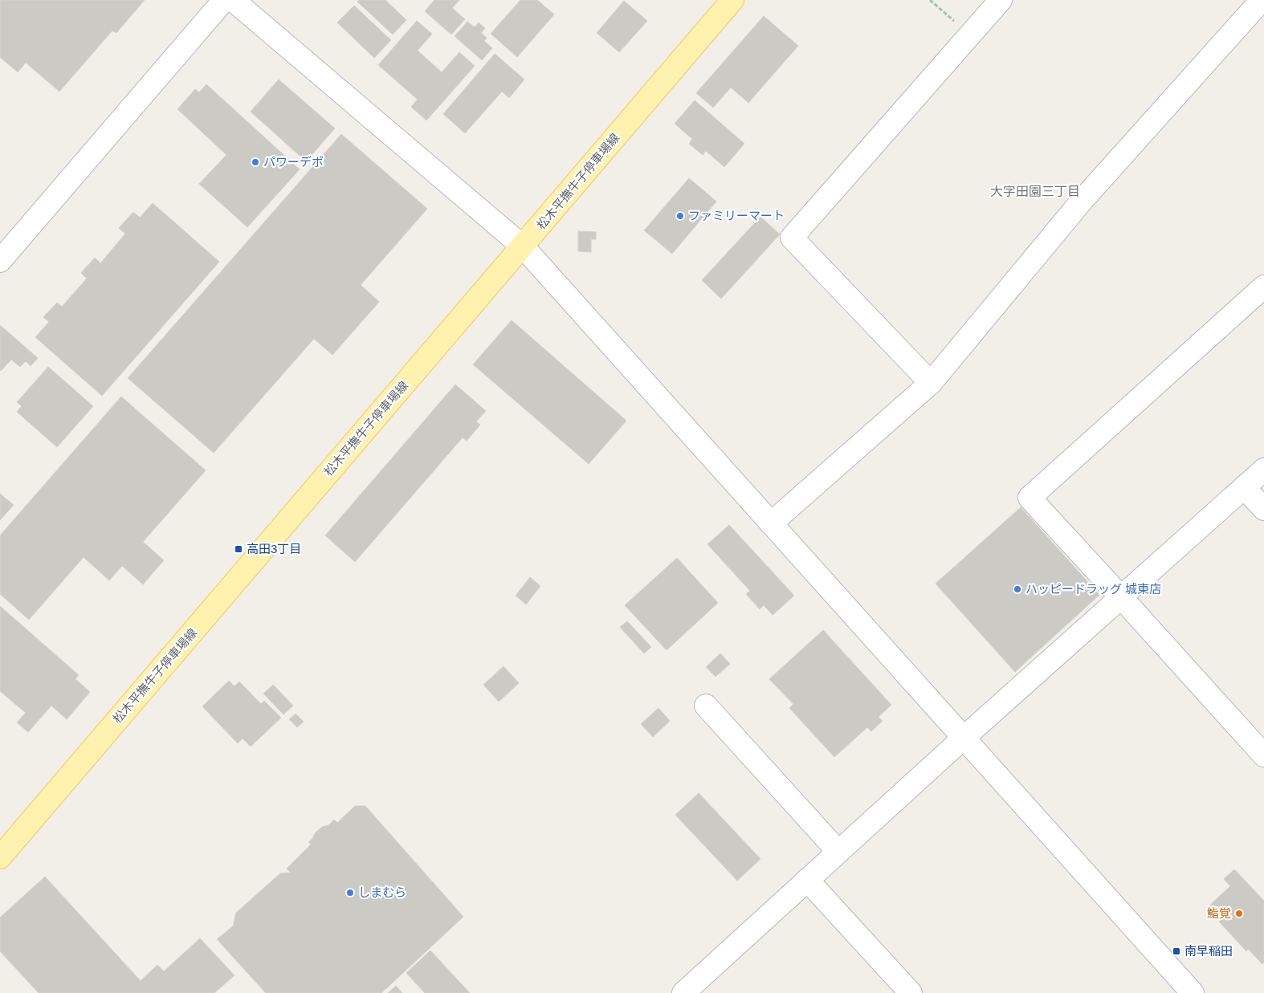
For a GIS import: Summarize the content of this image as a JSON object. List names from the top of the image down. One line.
{"streets":{"main road":["松木平撫牛子停車場線"]},"districts":["大字田園三丁目"],"places":{"other":["パワーデポ","ファミリーマート","ハッピードラッグ 城東店","しまむら","鮨覚"],"transit":["高田3丁目","南早稲田"]}}
